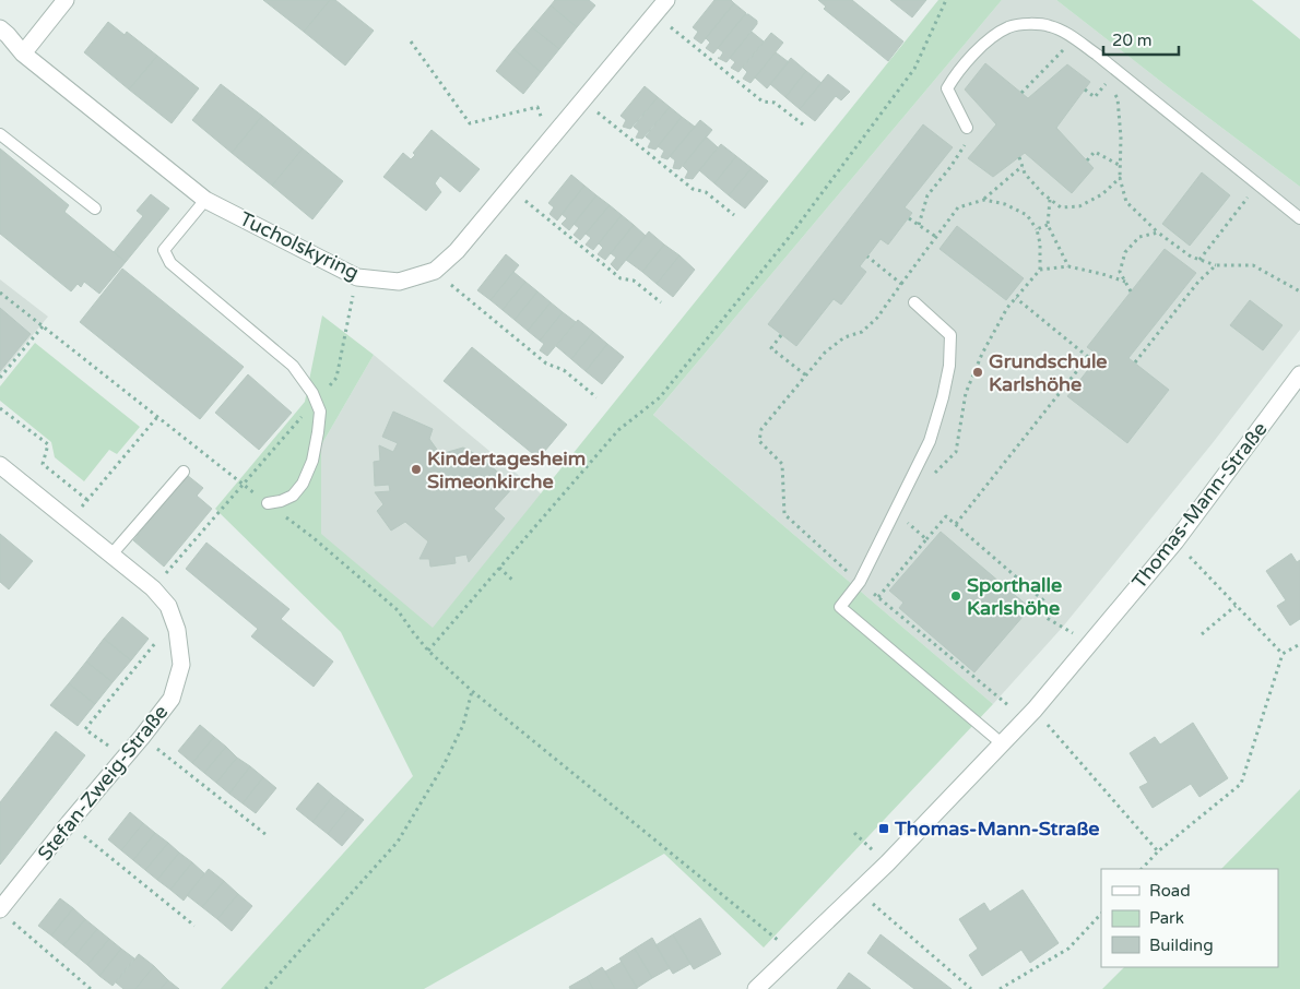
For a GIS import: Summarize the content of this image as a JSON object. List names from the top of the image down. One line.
{"streets":{"street":["Tucholskyring","Thomas-Mann-Straße","Stefan-Zweig-Straße"]},"places":{"other":["Grundschule Karlshöhe","Kindertagesheim Simeonkirche","Sporthalle Karlshöhe"],"transit":["Thomas-Mann-Straße"]},"legend":["Road","Park","Building"],"scale_bar":"20 m"}
